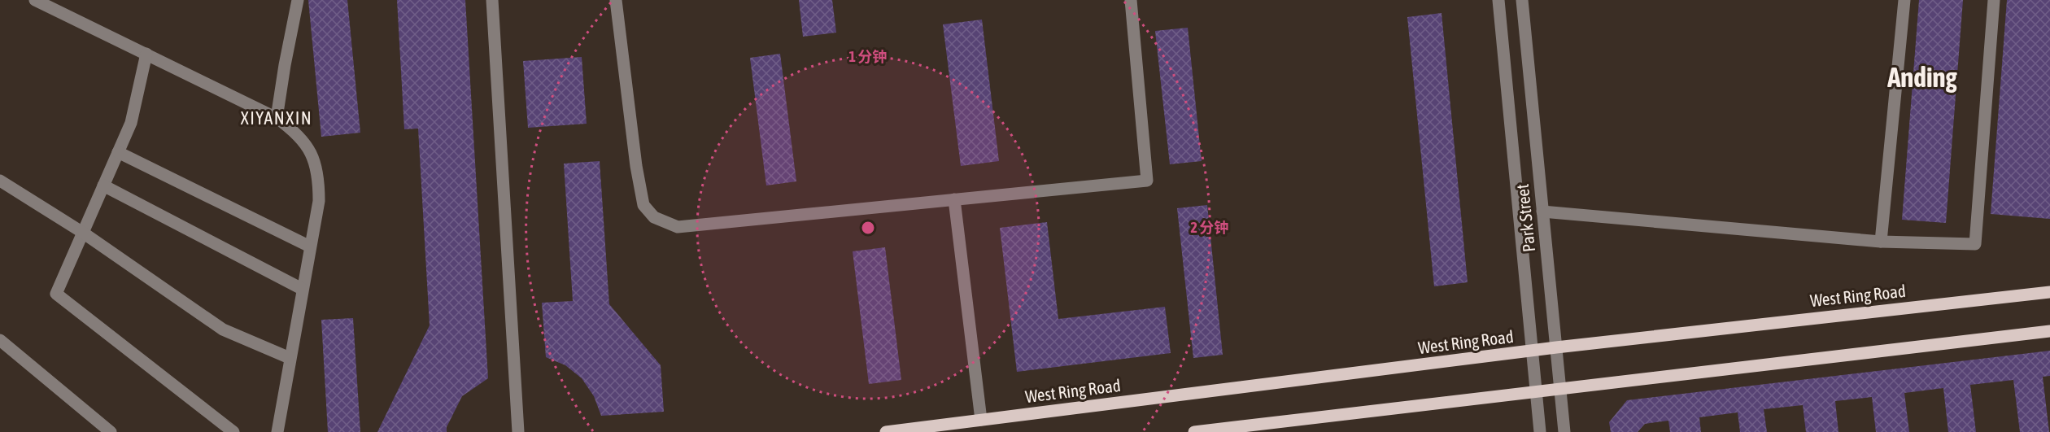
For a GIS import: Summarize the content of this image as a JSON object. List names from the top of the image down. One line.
{"streets":{"main road":["West Ring Road"],"street":["Park Street"]},"crossings":[["Park Street","West Ring Road"]],"districts":["Anding","XIYANXIN"],"rings":["1 分钟","2 分钟"]}
